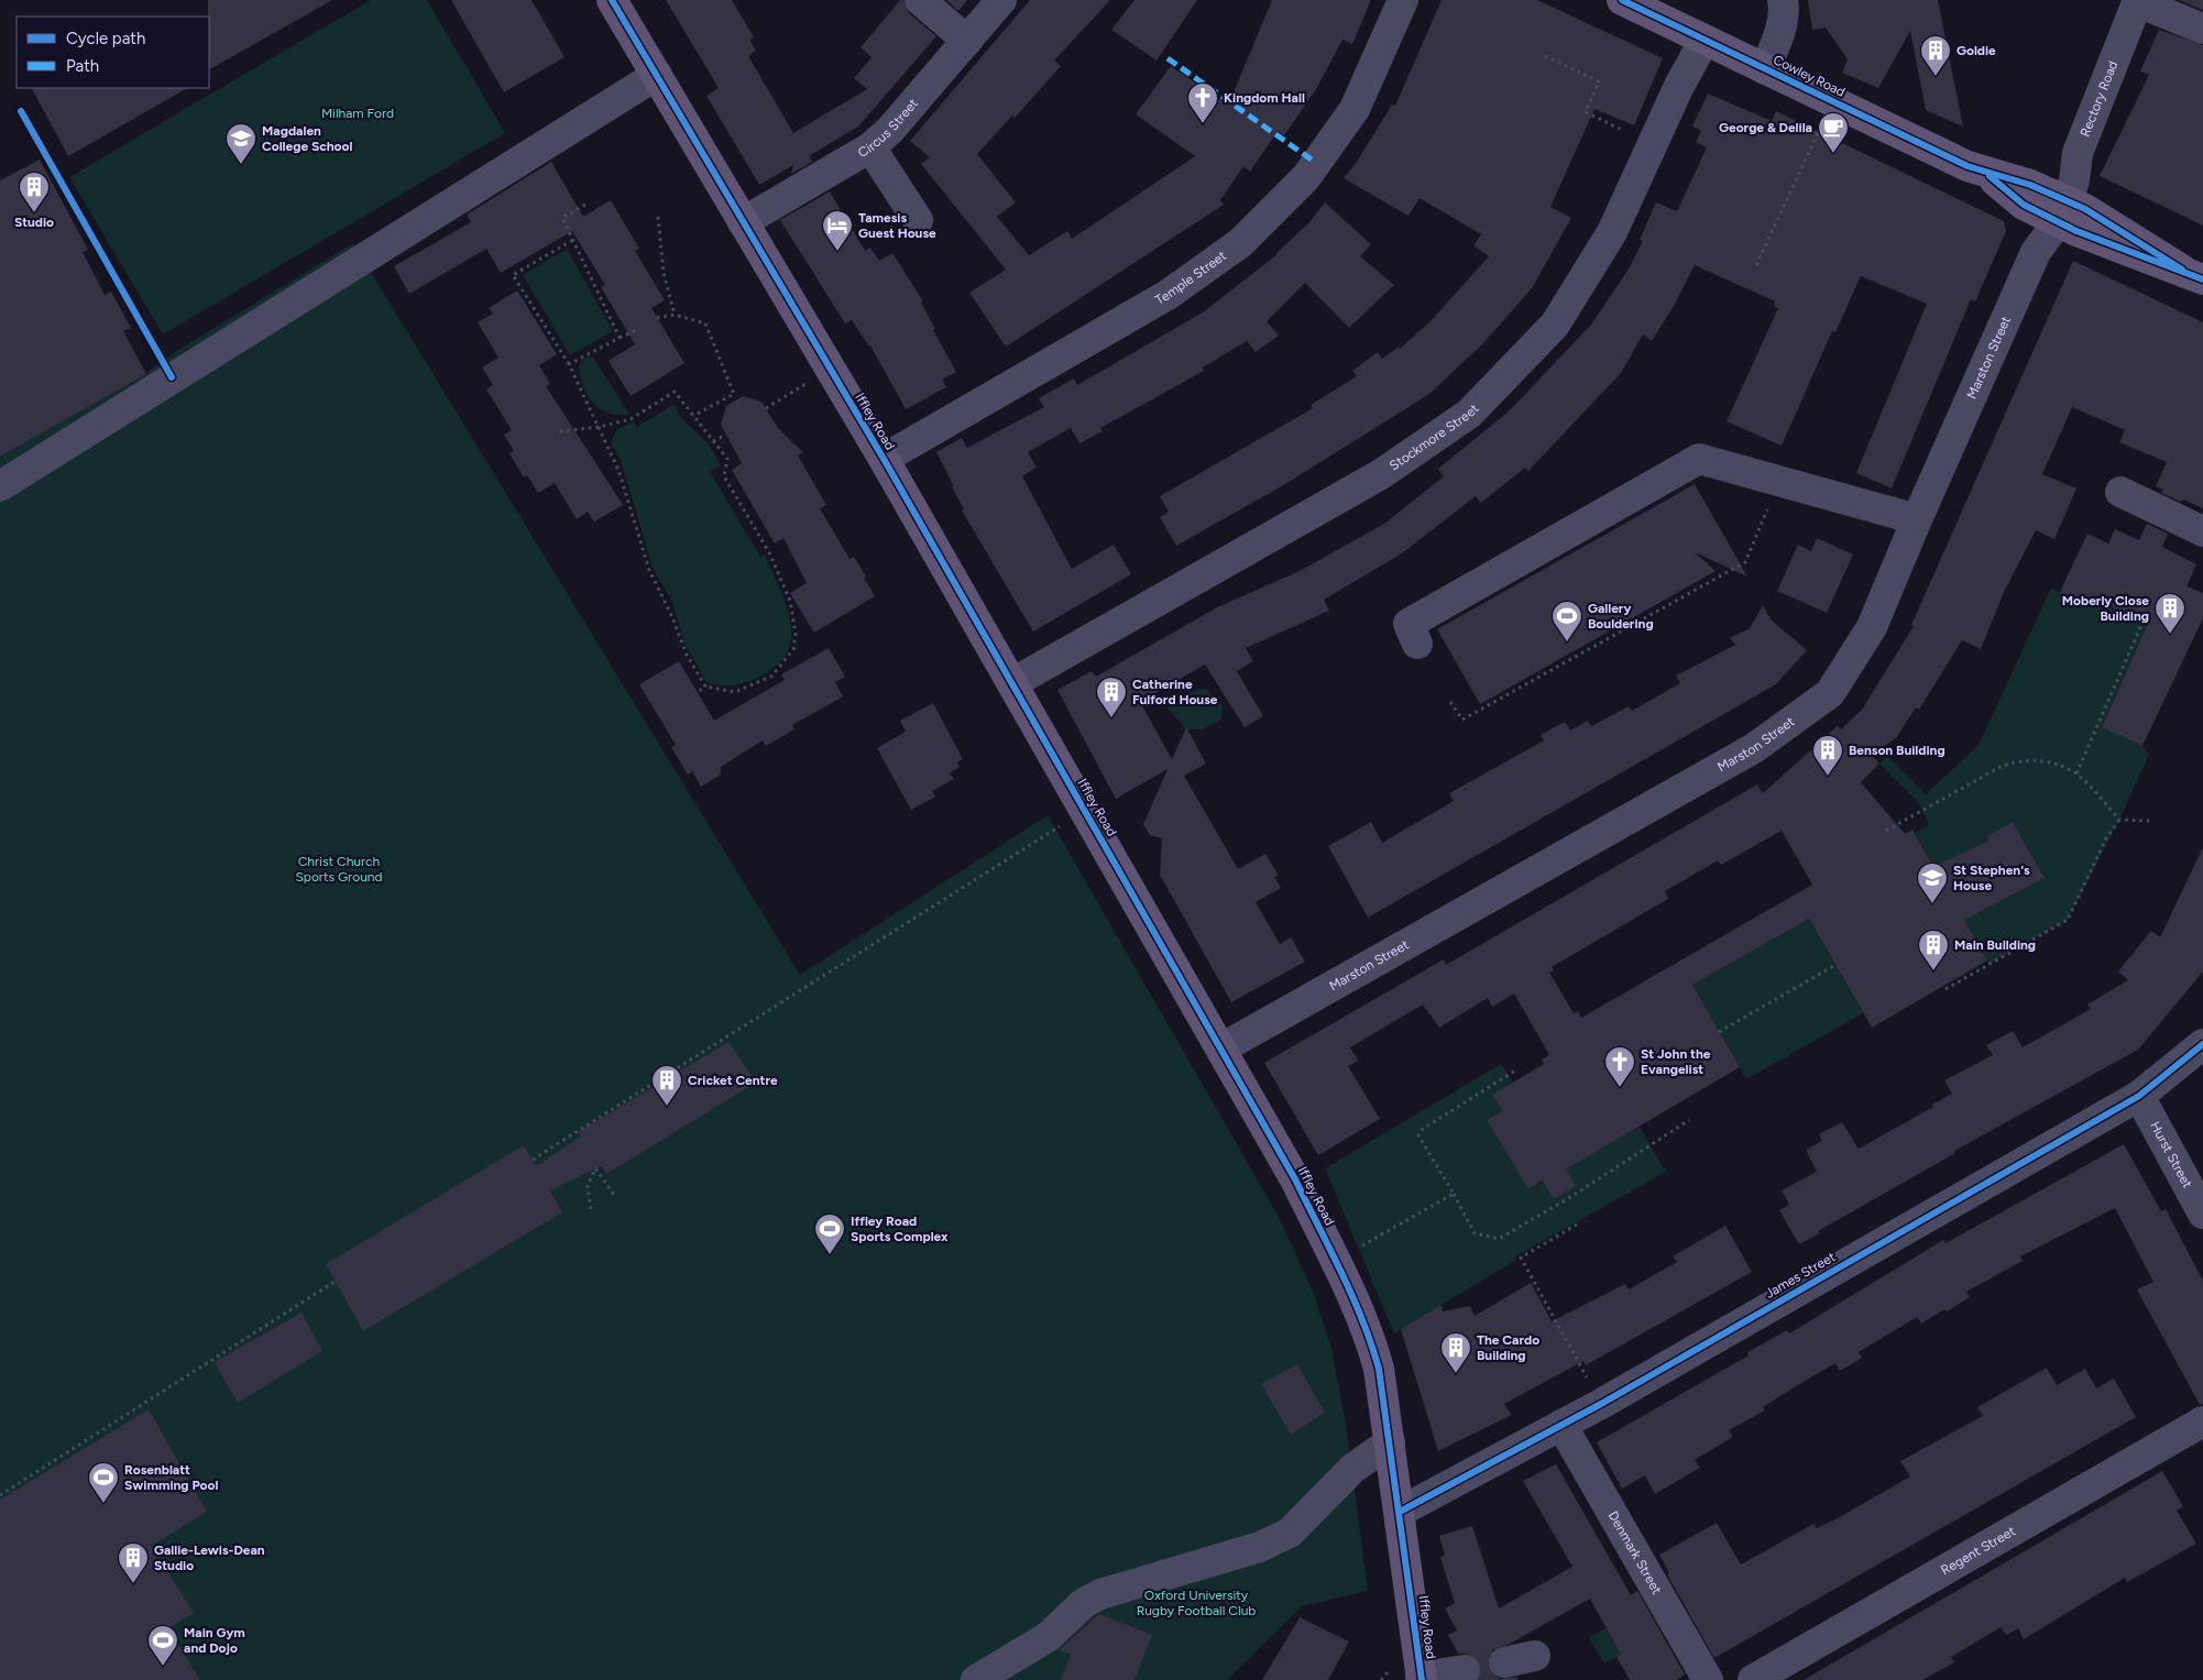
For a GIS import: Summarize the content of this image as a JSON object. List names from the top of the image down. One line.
{"streets":{"main road":["Cowley Road","Iffley Road"],"street":["Rectory Road","Circus Street","Temple Street","Marston Street","Stockmore Street","Hurst Street","James Street","Regent Street","Denmark Street"]},"crossings":[["Cowley Road","Rectory Road"],["Cowley Road","Marston Street"],["Cowley Road","Stockmore Street"],["Rectory Road","Marston Street"],["Circus Street","Iffley Road"],["Temple Street","Iffley Road"],["Marston Street","Iffley Road"],["Iffley Road","Stockmore Street"],["Iffley Road","James Street"],["Hurst Street","James Street"],["James Street","Denmark Street"]],"parks":["Milham Ford","Christ Church Sports Ground","Oxford University Rugby Football Club"],"places":{"building":["Goldie","Studio","Moberly Close Building","Catherine Fulford House","Benson Building","Main Building","Cricket Centre","The Cardo Building","Gallie-Lewis-Dean Studio"],"church":["Kingdom Hall","St John the Evangelist"],"cafe":["George & Delila"],"school or university":["Magdalen College School","St Stephen's House"],"hotel":["Tamesis Guest House"],"sports":["Gallery Bouldering","Iffley Road Sports Complex","Rosenblatt Swimming Pool","Main Gym and Dojo"]},"legend":["Cycle path","Path"]}
